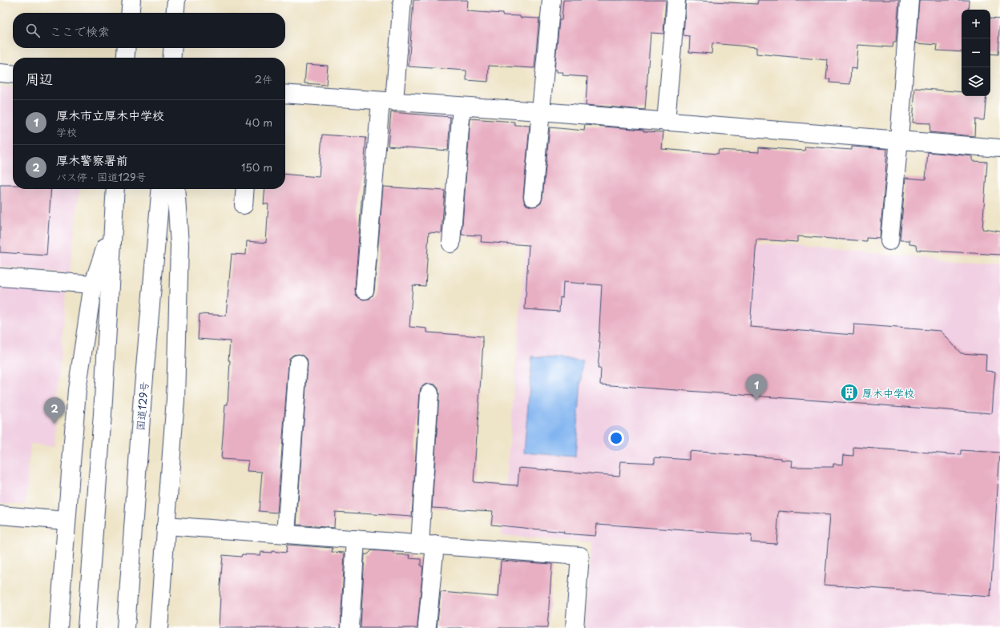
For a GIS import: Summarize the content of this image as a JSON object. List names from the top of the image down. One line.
{"streets":{"main road":["国道129号"]},"places":{"building":["厚木中学校"]},"page":{"map_buttons":["+","−"],"search":"ここで検索","heading":["周辺","2件"],"list":[{"mark":"1","name":"厚木市立厚木中学校","note":"学校","value":"40 m"},{"mark":"2","name":"厚木警察署前","note":"バス停 · 国道129号","value":"150 m"}],"pins":["1","2"]}}
